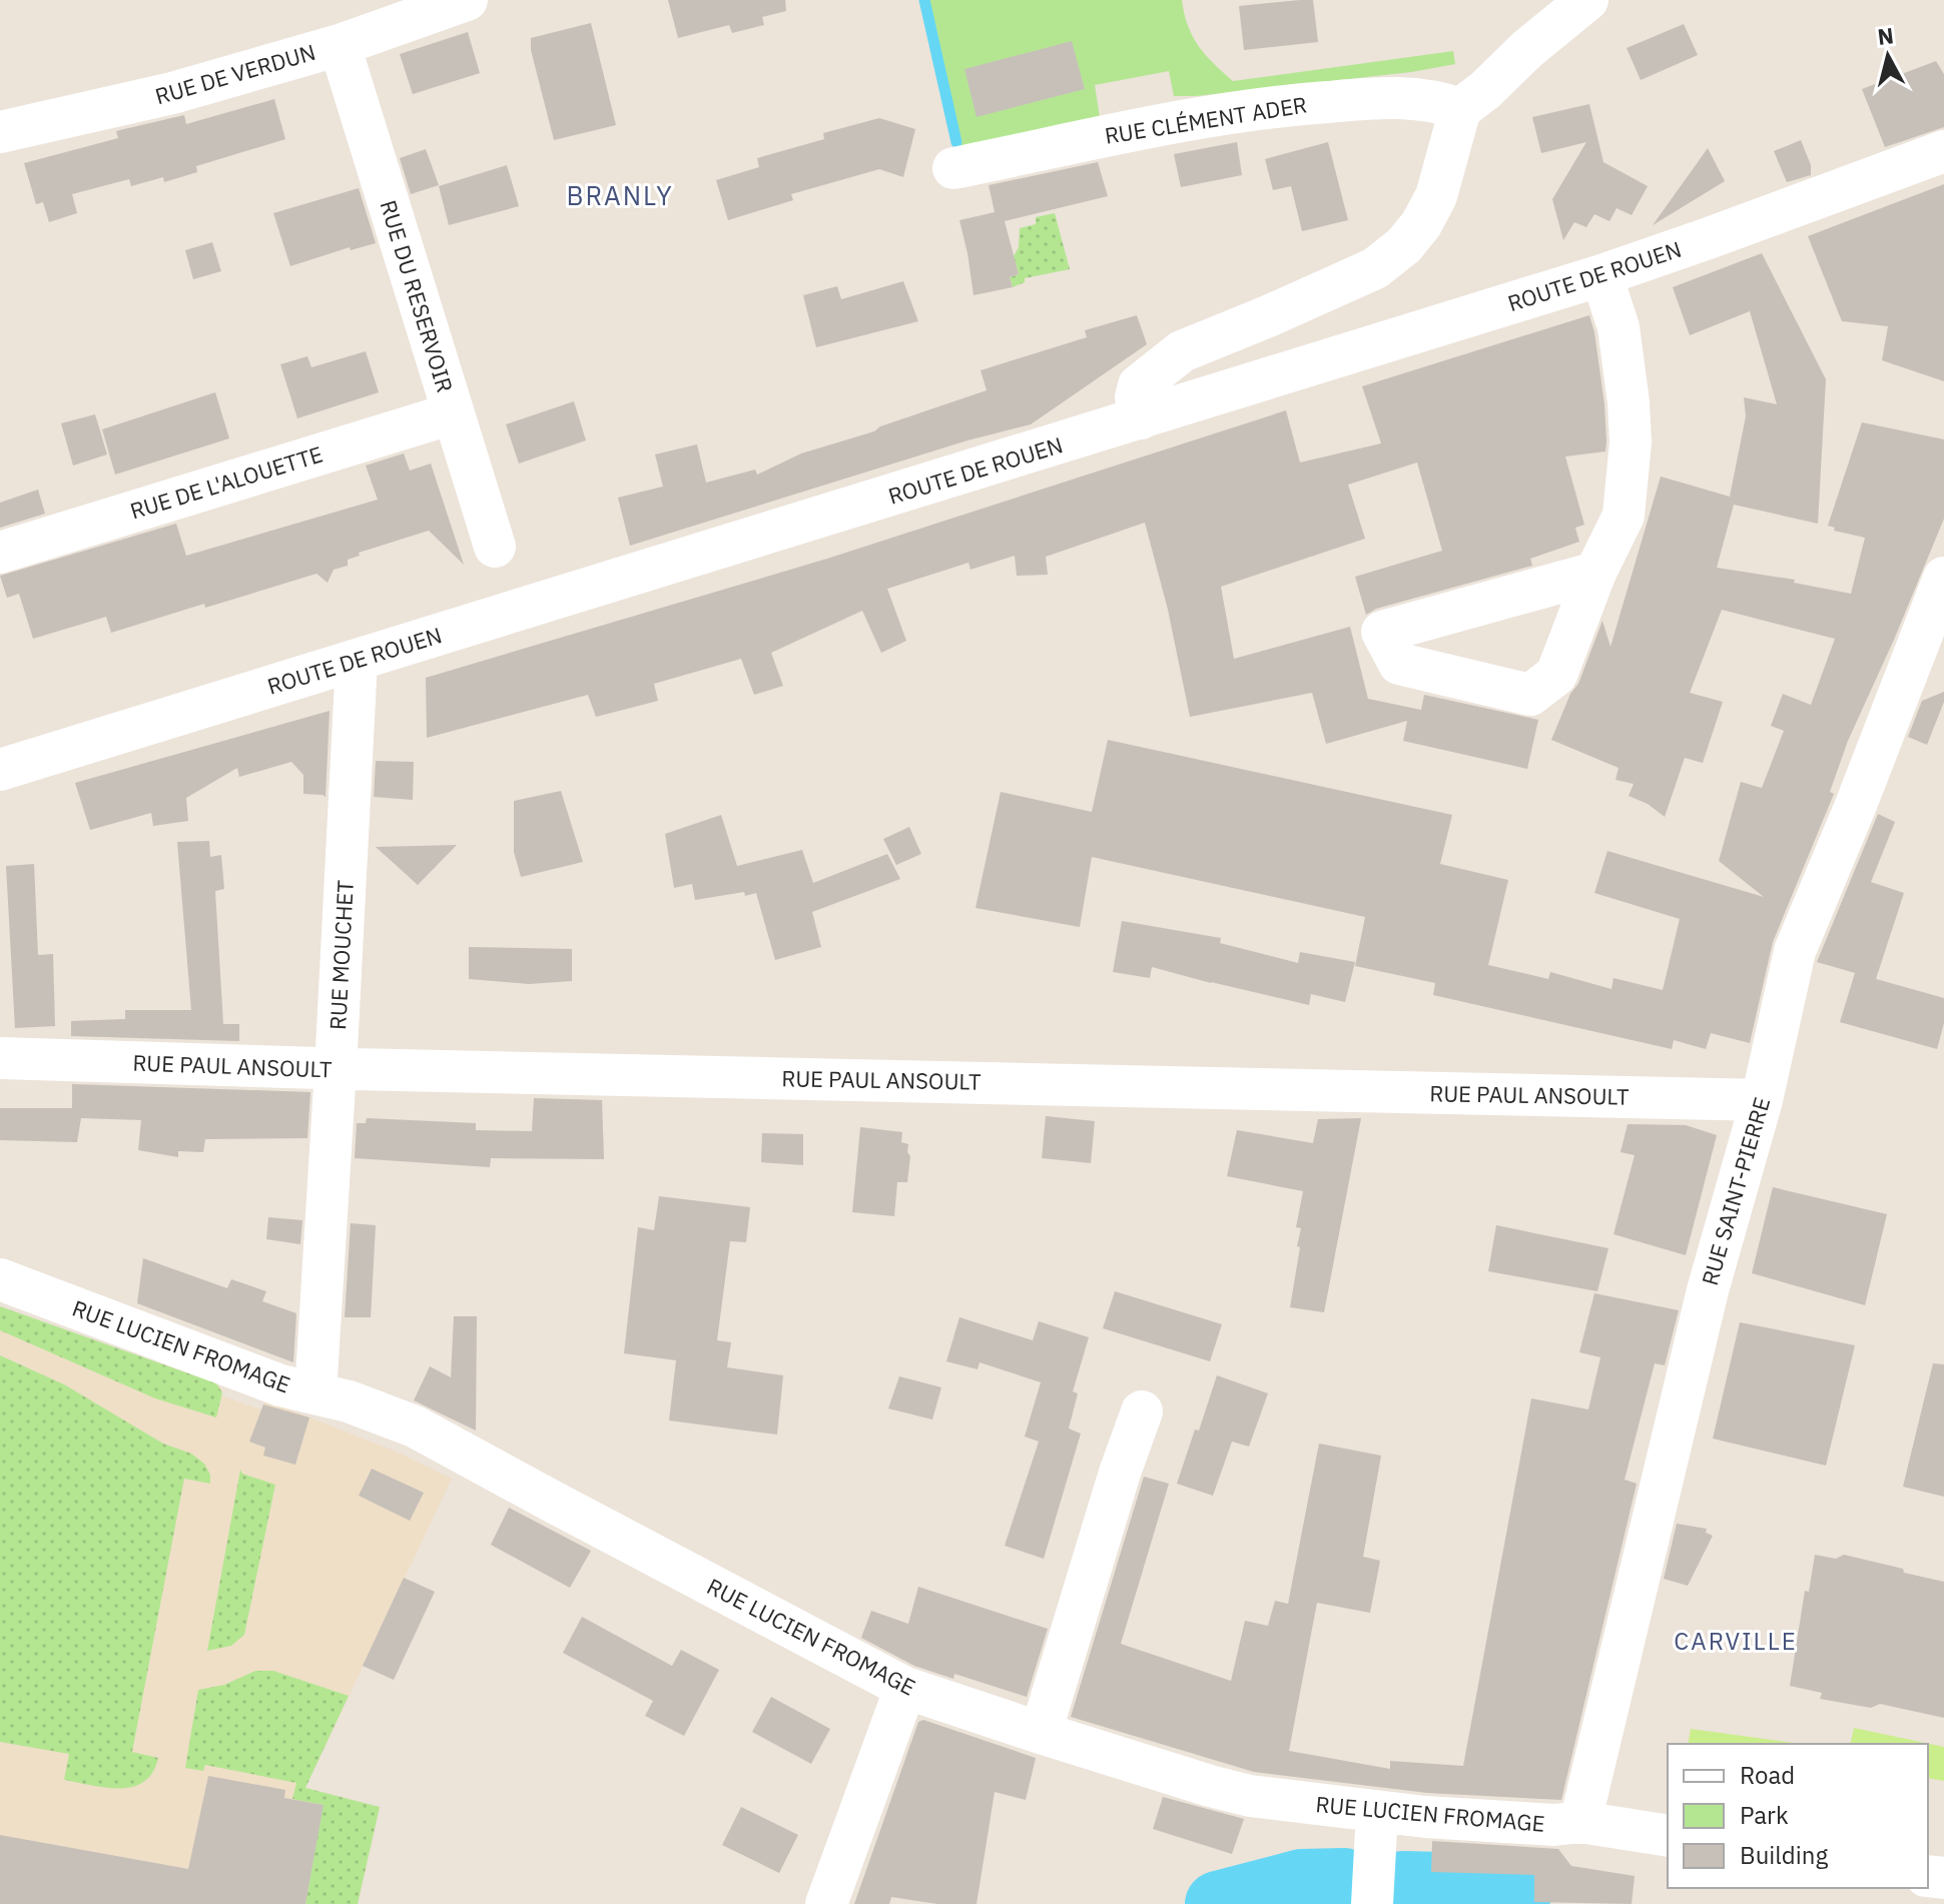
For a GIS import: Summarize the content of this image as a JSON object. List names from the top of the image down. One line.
{"streets":{"street":["RUE DE VERDUN","RUE CLÉMENT ADER","ROUTE DE ROUEN","RUE DU RESERVOIR","RUE DE L'ALOUETTE","RUE MOUCHET","RUE PAUL ANSOULT","RUE SAINT-PIERRE","RUE LUCIEN FROMAGE"]},"crossings":[["RUE DE VERDUN","RUE DU RESERVOIR"],["ROUTE DE ROUEN","RUE MOUCHET"],["RUE DU RESERVOIR","RUE DE L'ALOUETTE"],["RUE MOUCHET","RUE PAUL ANSOULT"],["RUE MOUCHET","RUE LUCIEN FROMAGE"],["RUE PAUL ANSOULT","RUE SAINT-PIERRE"],["RUE SAINT-PIERRE","RUE LUCIEN FROMAGE"]],"districts":["BRANLY","CARVILLE"],"legend":["Road","Park","Building"],"north":"top"}
